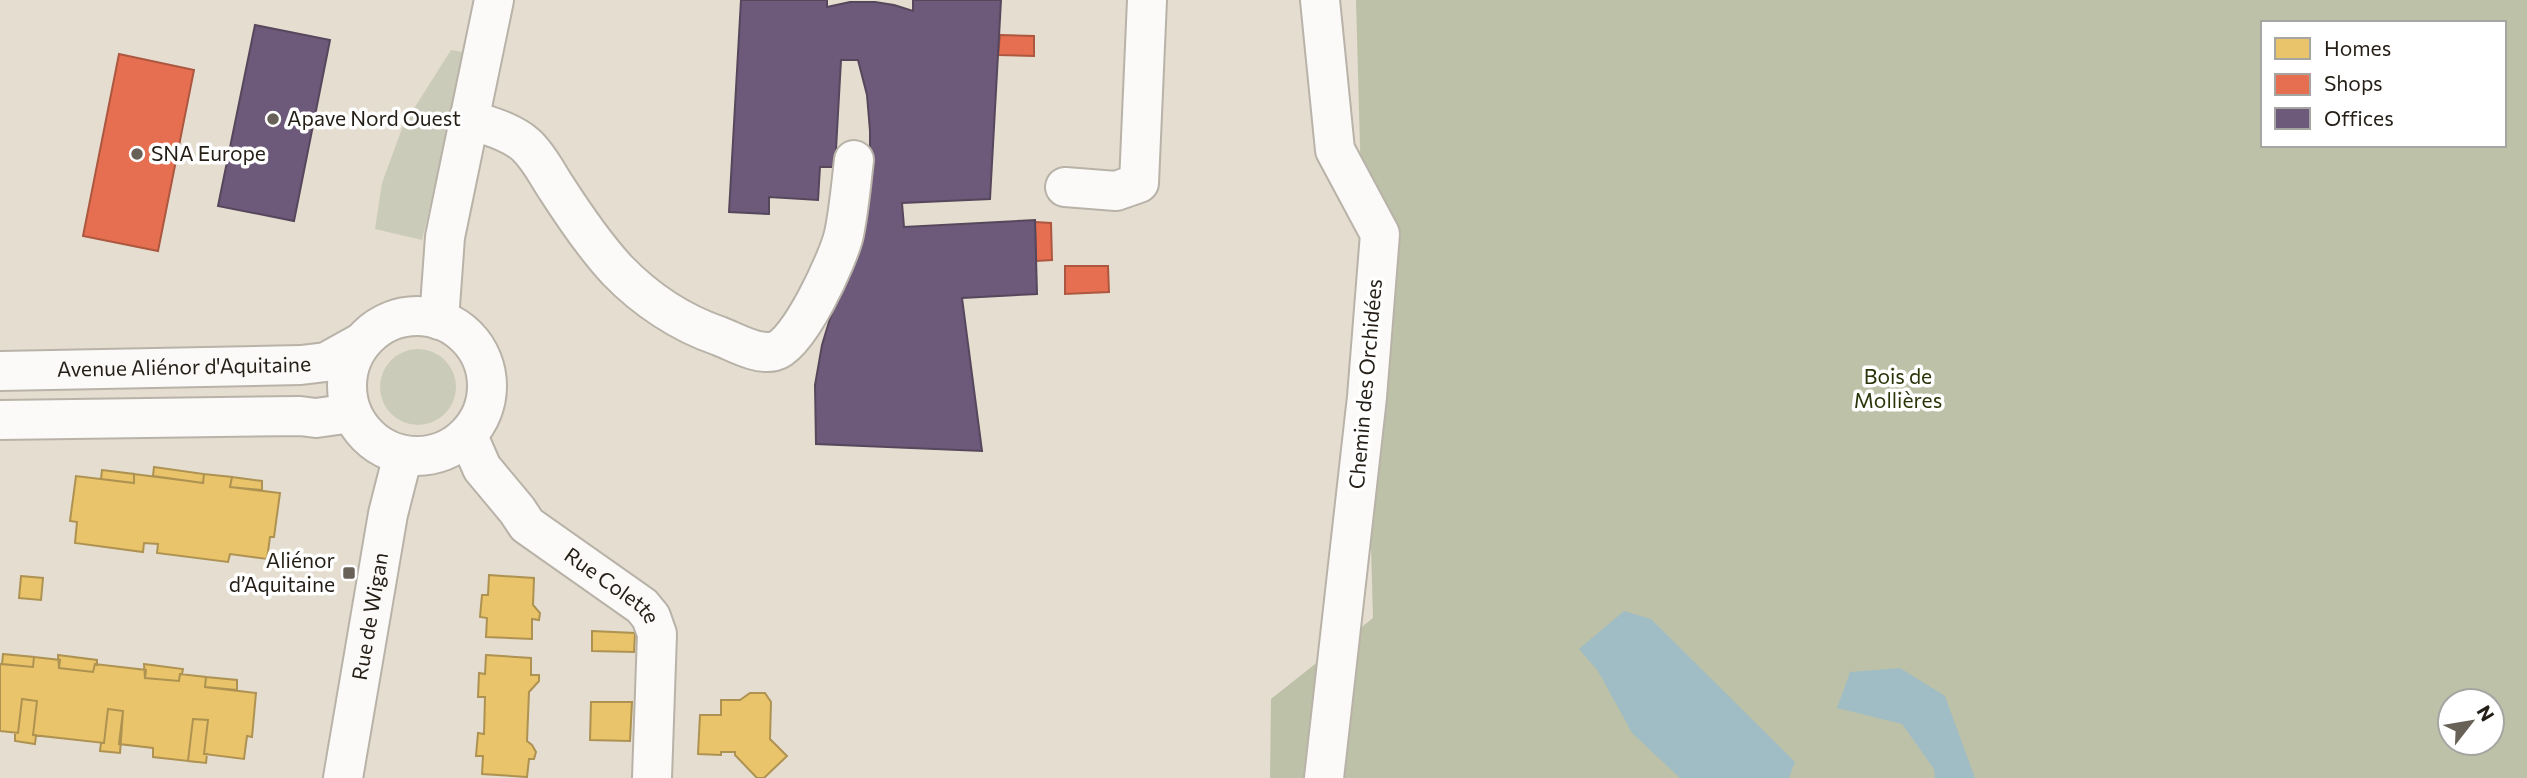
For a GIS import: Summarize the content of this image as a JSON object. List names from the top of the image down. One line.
{"streets":{"street":["Avenue Aliénor d'Aquitaine","Chemin des Orchidées","Rue Colette","Rue de Wigan"]},"crossings":[["Avenue Aliénor d'Aquitaine","Rue Colette"],["Avenue Aliénor d'Aquitaine","Rue de Wigan"],["Rue Colette","Rue de Wigan"]],"parks":["Bois de Mollières"],"places":{"other":["Apave Nord Ouest","SNA Europe"],"transit":["Aliénor d’Aquitaine"]},"legend":["Homes","Shops","Offices"],"north":"top right"}
